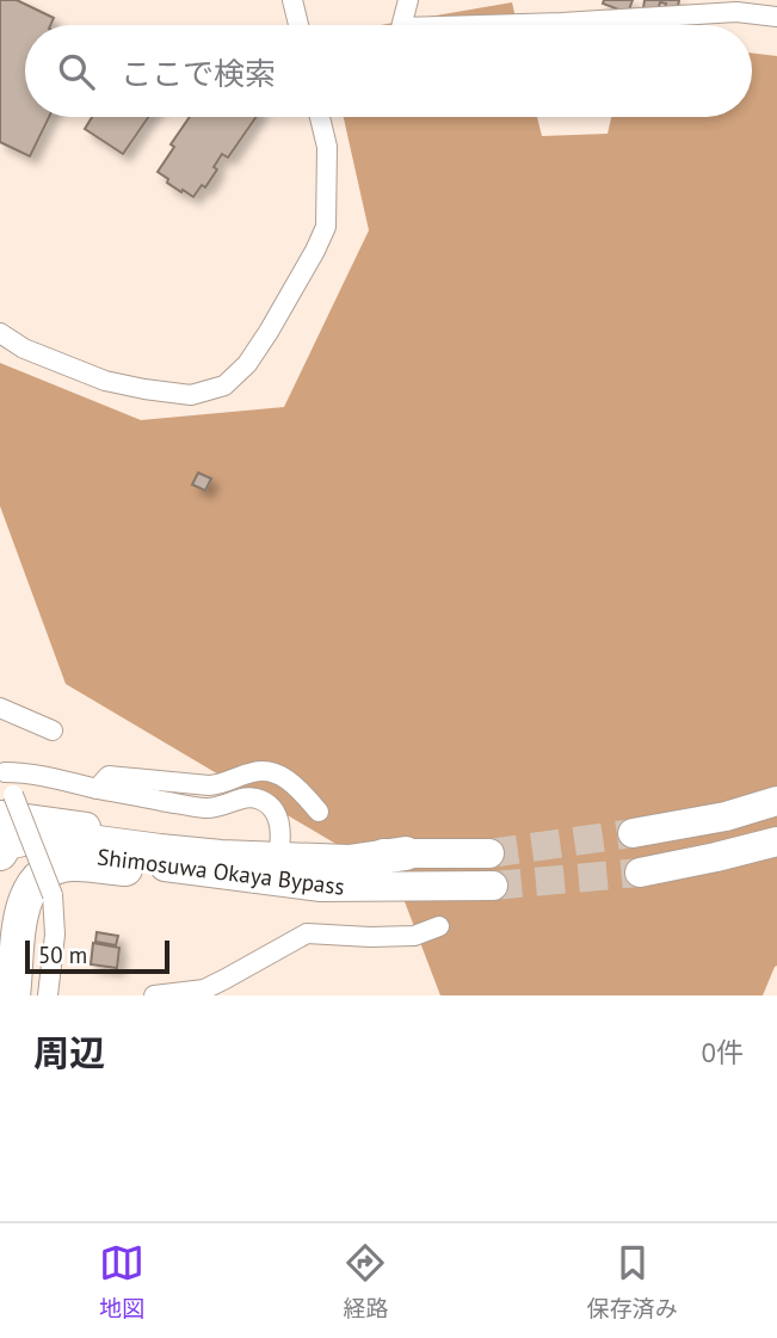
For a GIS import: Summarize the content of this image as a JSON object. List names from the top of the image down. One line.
{"streets":{"highway":["Shimosuwa Okaya Bypass"]},"scale_bar":"50 m","page":{"search":"ここで検索","scale":"50 m","heading":["周辺","0件"],"nav":["地図","経路","保存済み"]}}
